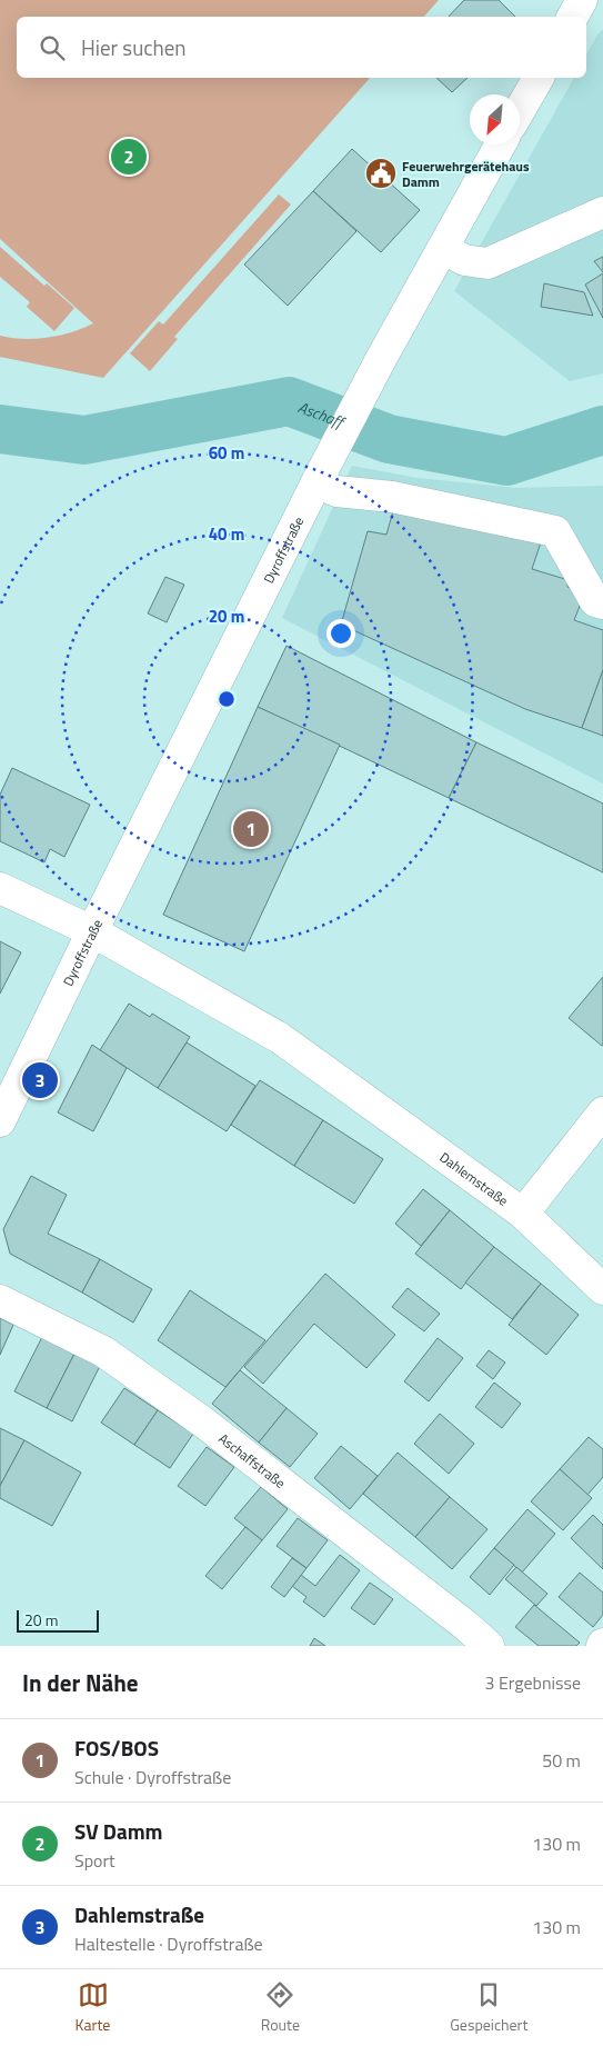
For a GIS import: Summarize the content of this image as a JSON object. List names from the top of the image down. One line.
{"streets":{"street":["Dyroffstraße","Dahlemstraße","Aschaffstraße"]},"crossings":[["Dyroffstraße","Dahlemstraße"]],"water":["Aschaff"],"places":{"public building":["Feuerwehrgerätehaus Damm"]},"scale_bar":"20 m","north":"bottom left","page":{"search":"Hier suchen","pins":["2","1","3"],"scale":"20 m","heading":["In der Nähe","3 Ergebnisse"],"list":[{"mark":"1","name":"FOS/BOS","note":"Schule · Dyroffstraße","value":"50 m"},{"mark":"2","name":"SV Damm","note":"Sport","value":"130 m"},{"mark":"3","name":"Dahlemstraße","note":"Haltestelle · Dyroffstraße","value":"130 m"}],"nav":["Karte","Route","Gespeichert"]},"rings":["60 m","40 m","20 m"]}
